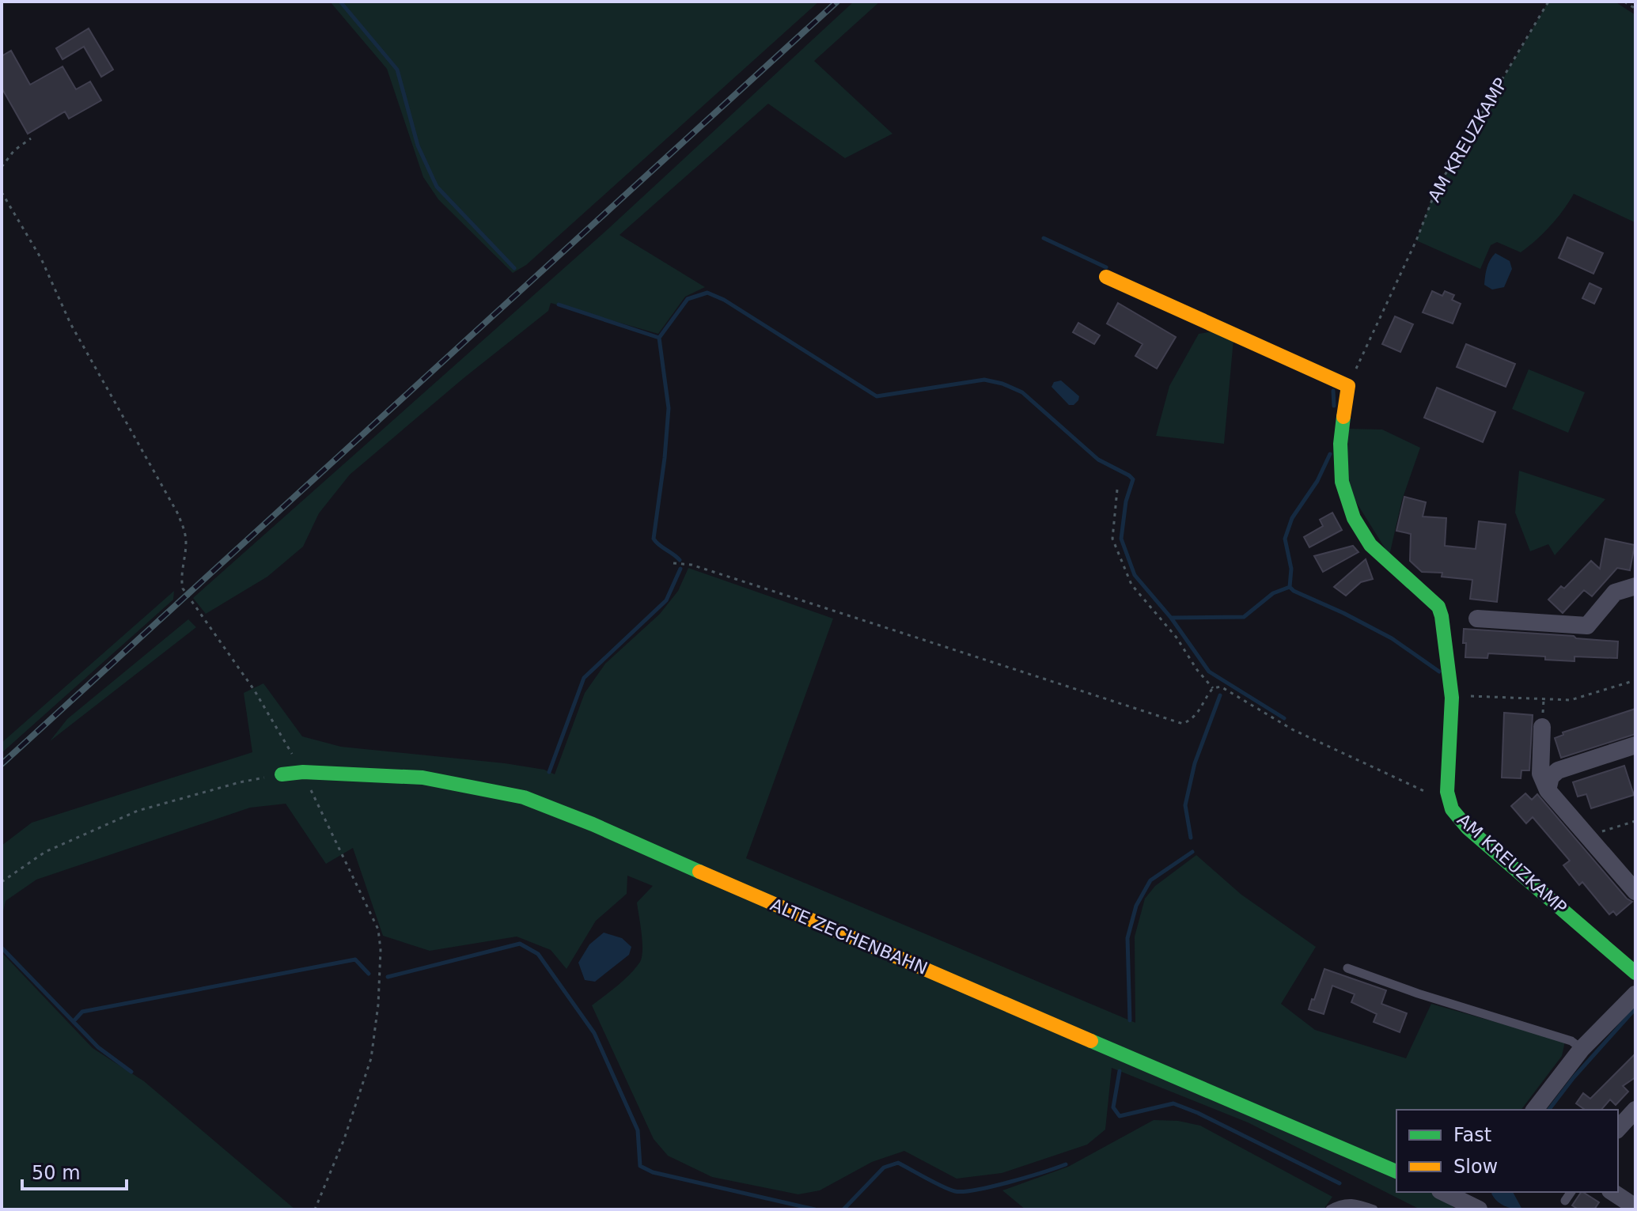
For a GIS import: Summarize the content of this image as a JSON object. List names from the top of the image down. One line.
{"streets":{"street":["AM KREUZKAMP","ALTE ZECHENBAHN"]},"legend":["Fast","Slow"],"scale_bar":"50 m"}
